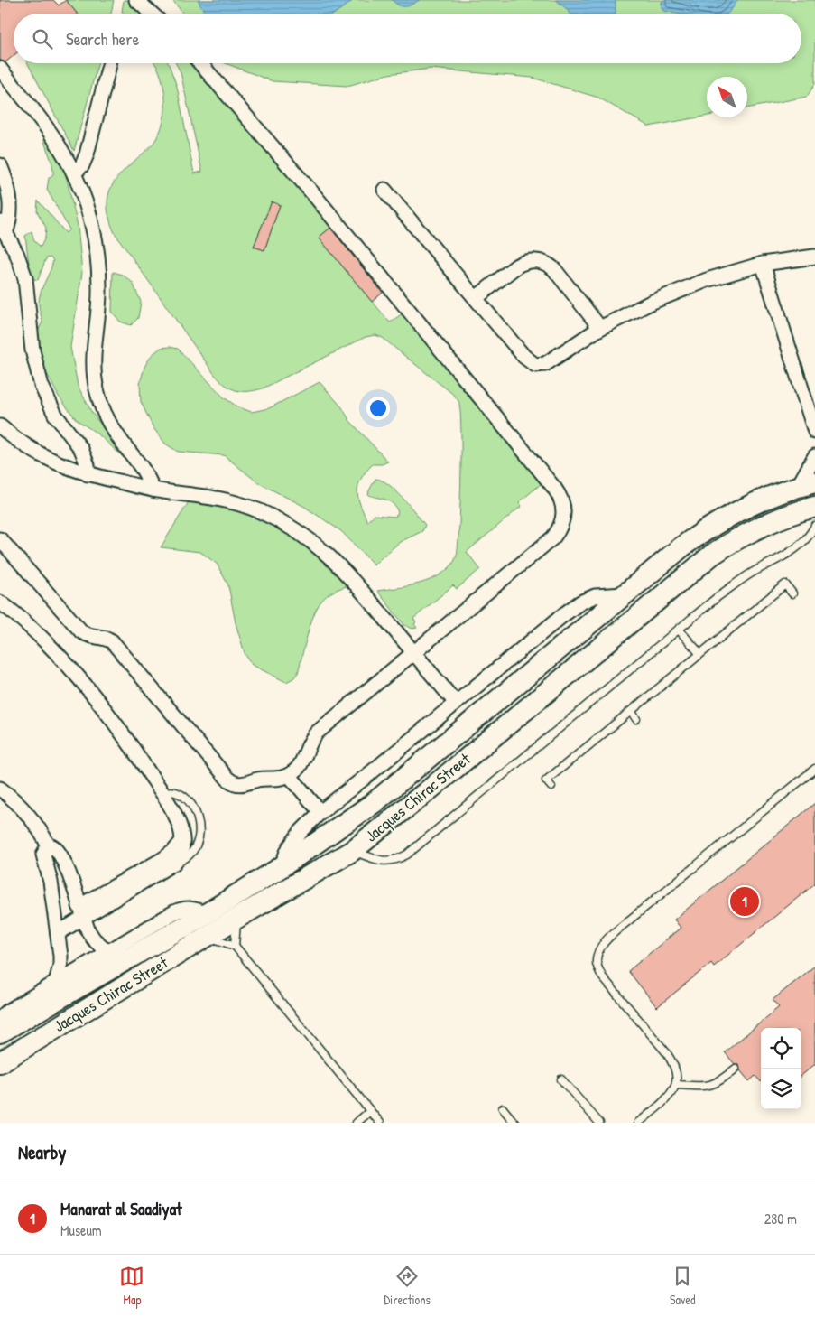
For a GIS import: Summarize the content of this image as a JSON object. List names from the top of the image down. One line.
{"streets":{"street":["Jacques Chirac Street"]},"north":"top left","page":{"search":"Search here","pins":"1","heading":"Nearby","list":[{"mark":"1","name":"Manarat al Saadiyat","note":"Museum","value":"280 m"}],"nav":["Map","Directions","Saved"]}}
